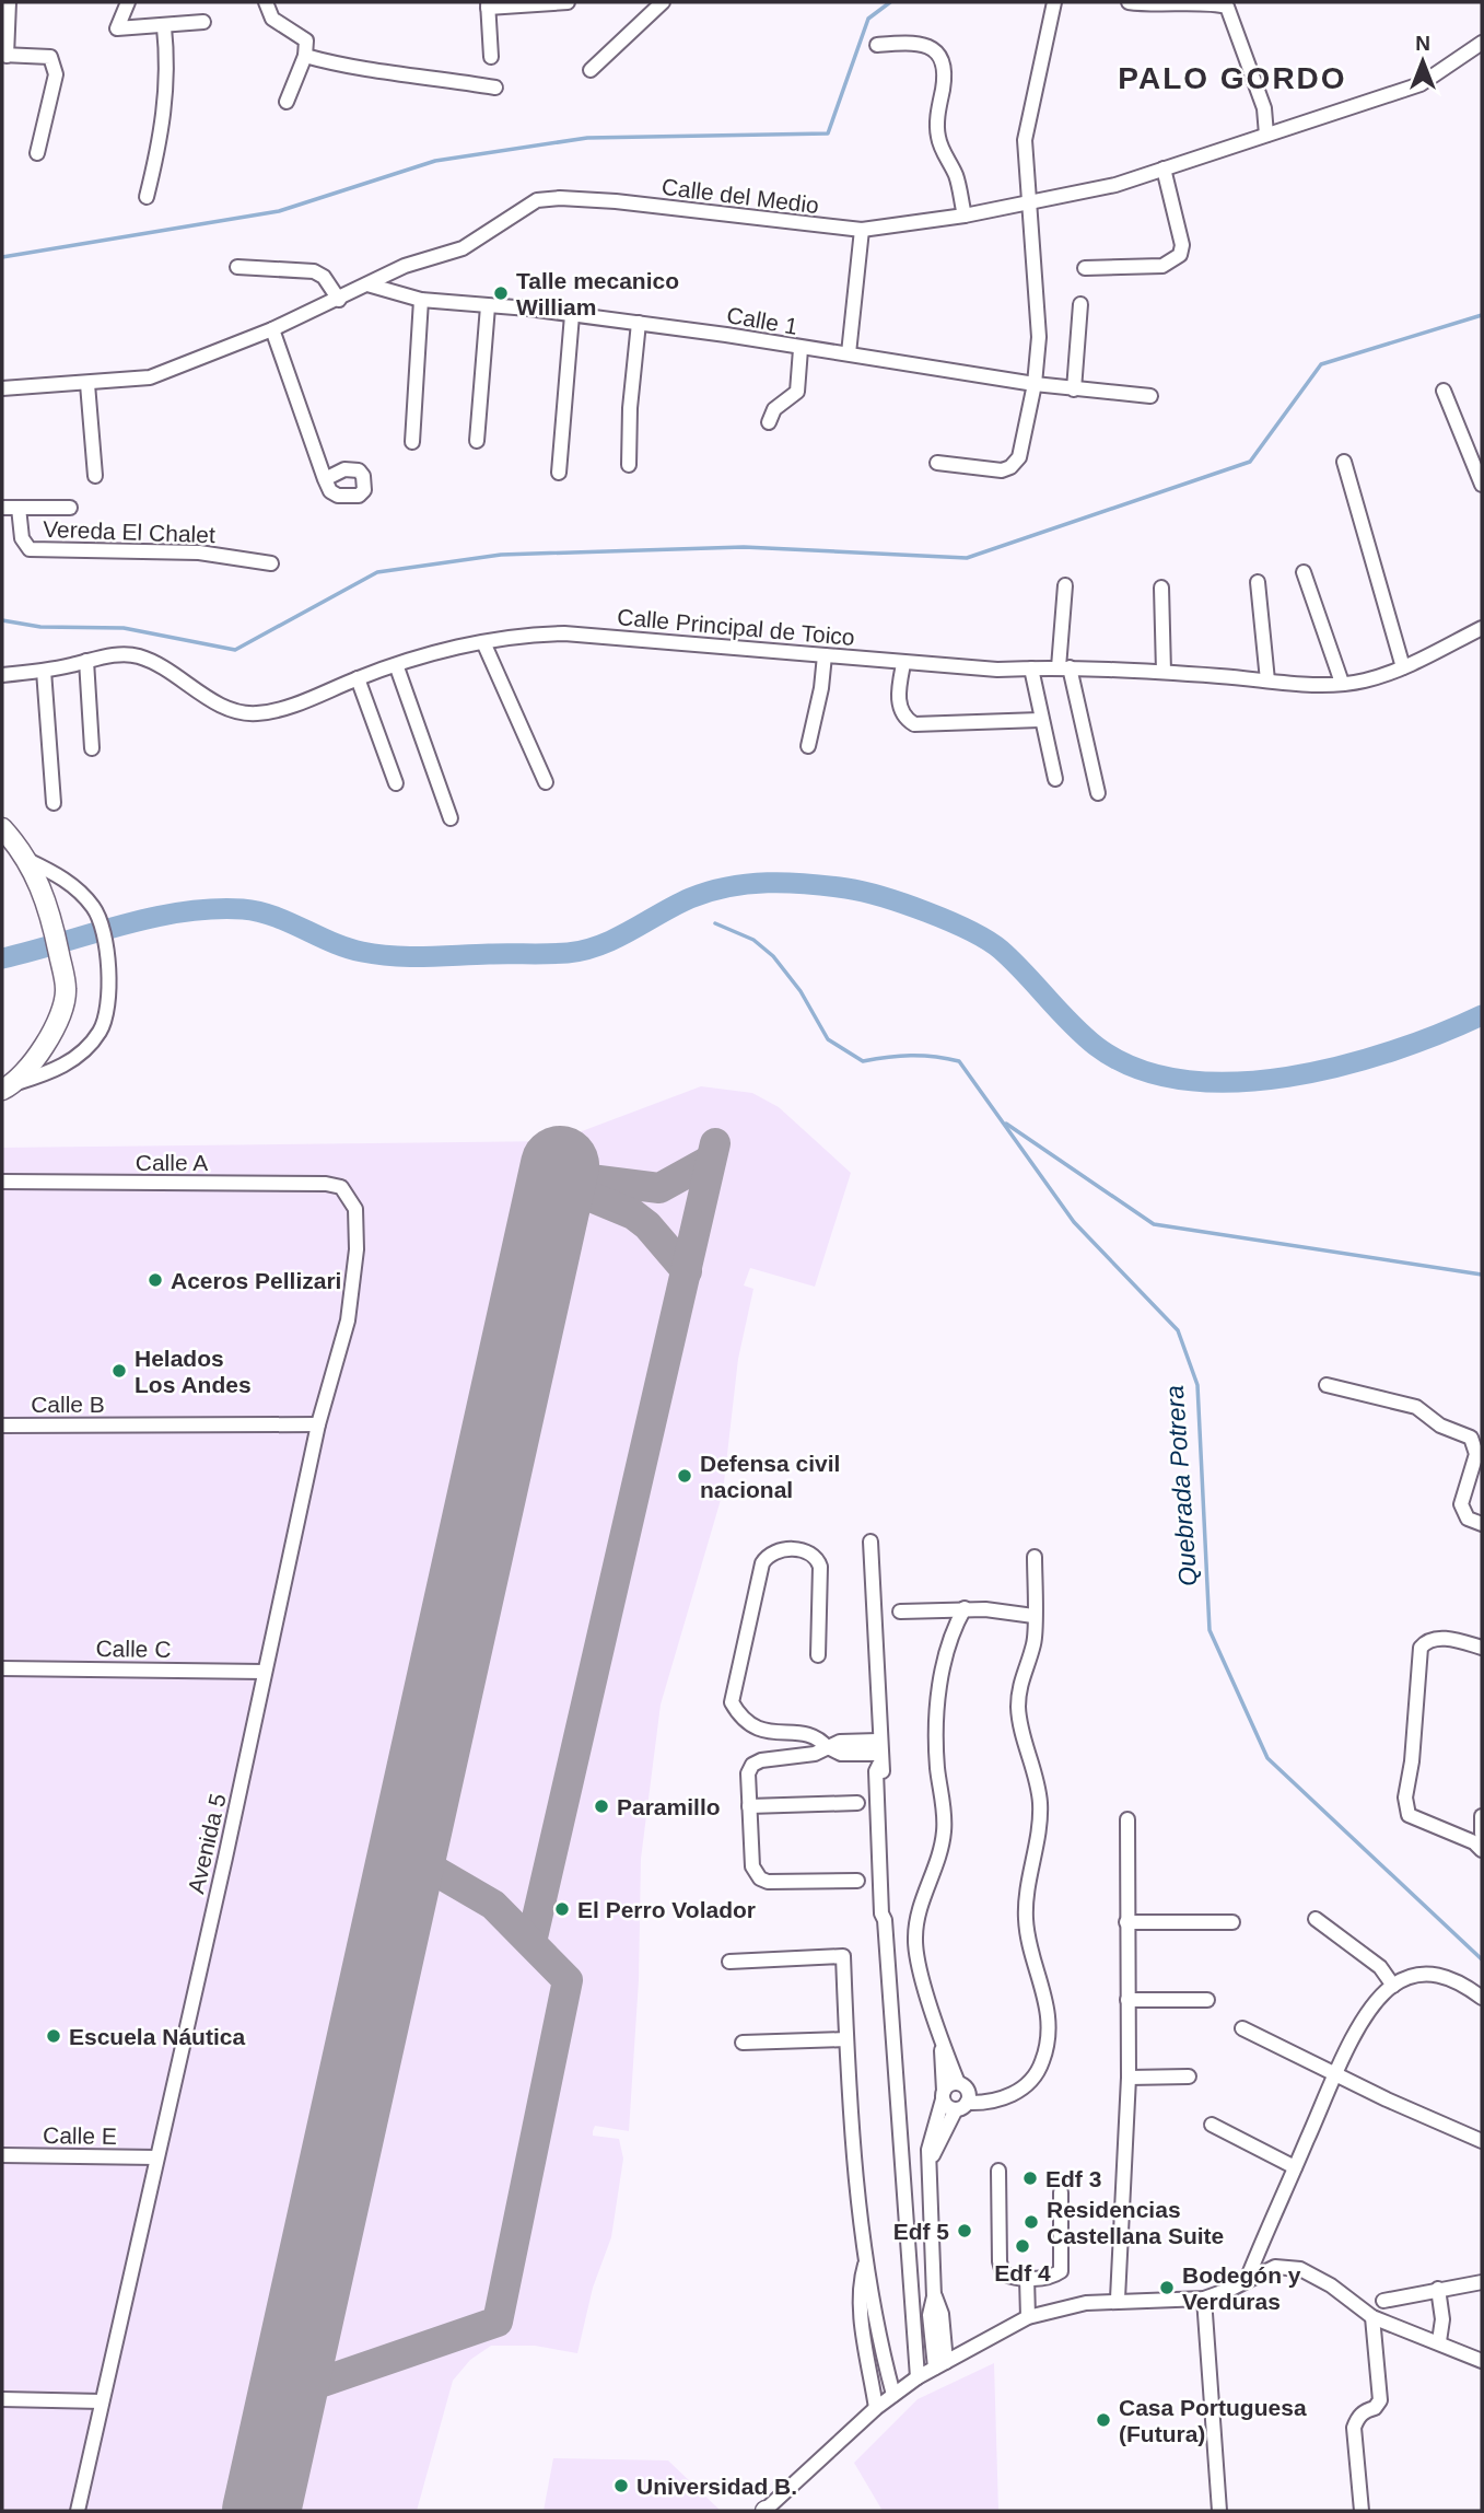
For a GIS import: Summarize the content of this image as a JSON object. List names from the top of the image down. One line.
{"streets":{"street":["Calle del Medio","Calle 1","Vereda El Chalet","Calle Principal de Toico","Calle A","Calle B","Calle C","Avenida 5","Calle E"]},"crossings":[["Calle del Medio","Calle 1"],["Calle A","Avenida 5"],["Calle B","Avenida 5"],["Calle C","Avenida 5"],["Avenida 5","Calle E"]],"districts":["PALO GORDO"],"water":["Quebrada Potrera"],"places":["Talle mecanico William","Aceros Pellizari","Helados Los Andes","Defensa civil nacional","Paramillo","El Perro Volador","Escuela Náutica","Edf 3","Residencias Castellana Suite","Edf 5","Edf 4","Bodegón y Verduras","Casa Portuguesa (Futura)","Universidad B."],"north":"top"}
